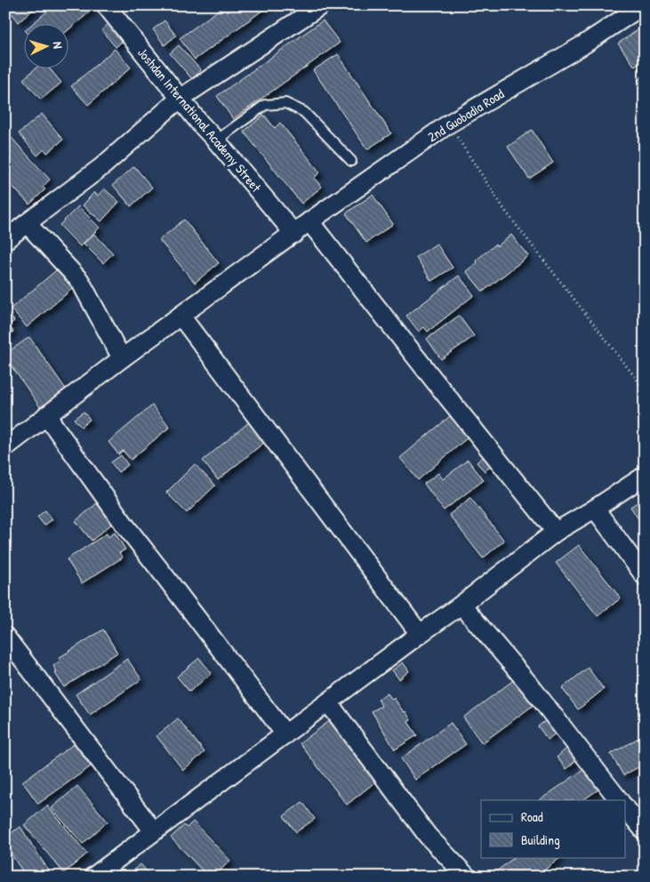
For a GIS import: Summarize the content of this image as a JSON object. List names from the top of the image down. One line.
{"streets":{"street":["2nd Guobadia Road","Joshdan International Academy Street"]},"crossings":[["2nd Guobadia Road","Joshdan International Academy Street"]],"legend":["Road","Building"],"north":"right"}
